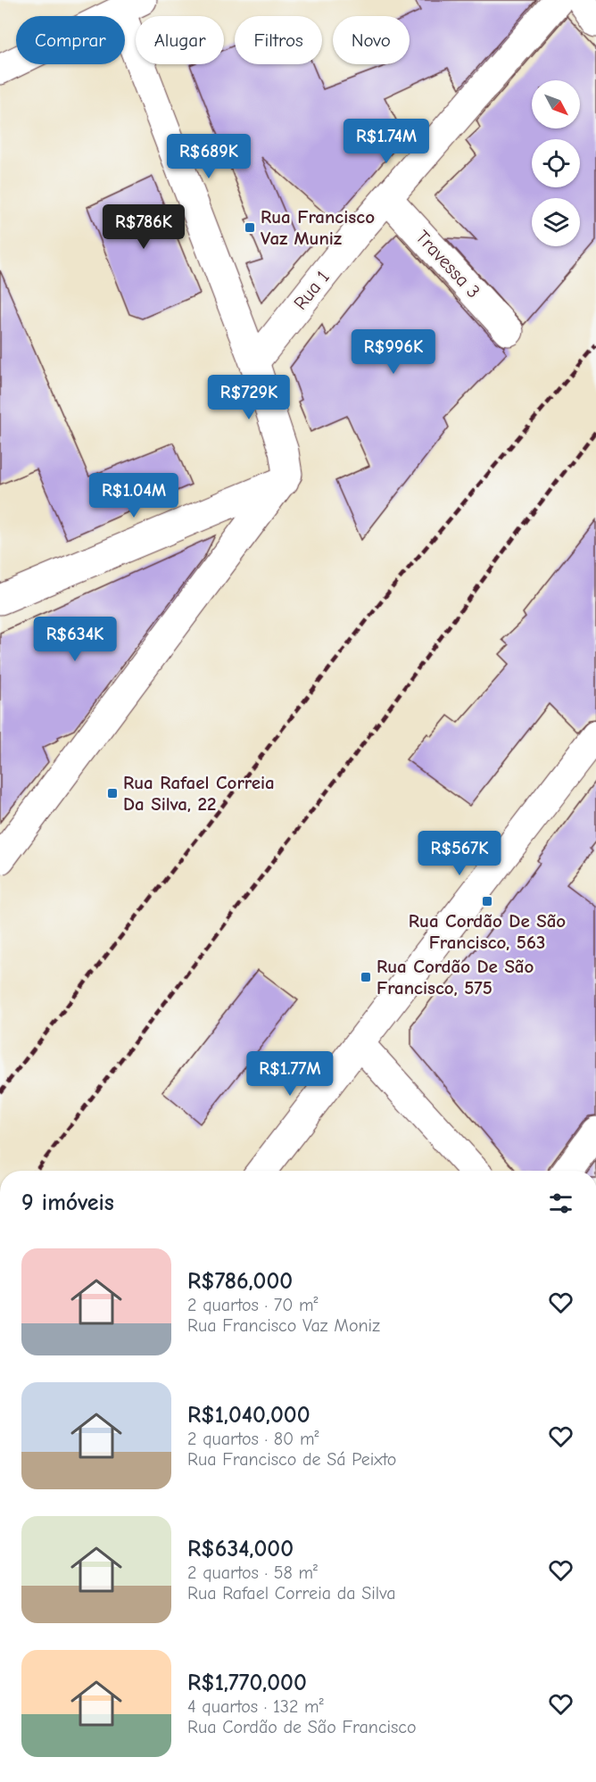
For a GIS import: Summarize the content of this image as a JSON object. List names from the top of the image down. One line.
{"streets":{"street":["Travessa 3","Rua 1"]},"crossings":[["Travessa 3","Rua 1"]],"places":{"transit":["Rua Francisco Vaz Muniz","Rua Rafael Correia Da Silva, 22","Rua Cordão De São Francisco, 563","Rua Cordão De São Francisco, 575"]},"north":"bottom right","page":{"chip":["Comprar","Alugar","Filtros","Novo"],"price":["R$1.74M","R$689K","R$786K","R$996K","R$729K","R$1.04M","R$634K","R$567K","R$1.77M"],"heading":"9 imóveis","list":[{"name":"R$786,000","note":"2 quartos · 70 m² · Rua Francisco Vaz Moniz"},{"name":"R$1,040,000","note":"2 quartos · 80 m² · Rua Francisco de Sá Peixto"},{"name":"R$634,000","note":"2 quartos · 58 m² · Rua Rafael Correia da Silva"},{"name":"R$1,770,000","note":"4 quartos · 132 m² · Rua Cordão de São Francisco"}]}}
